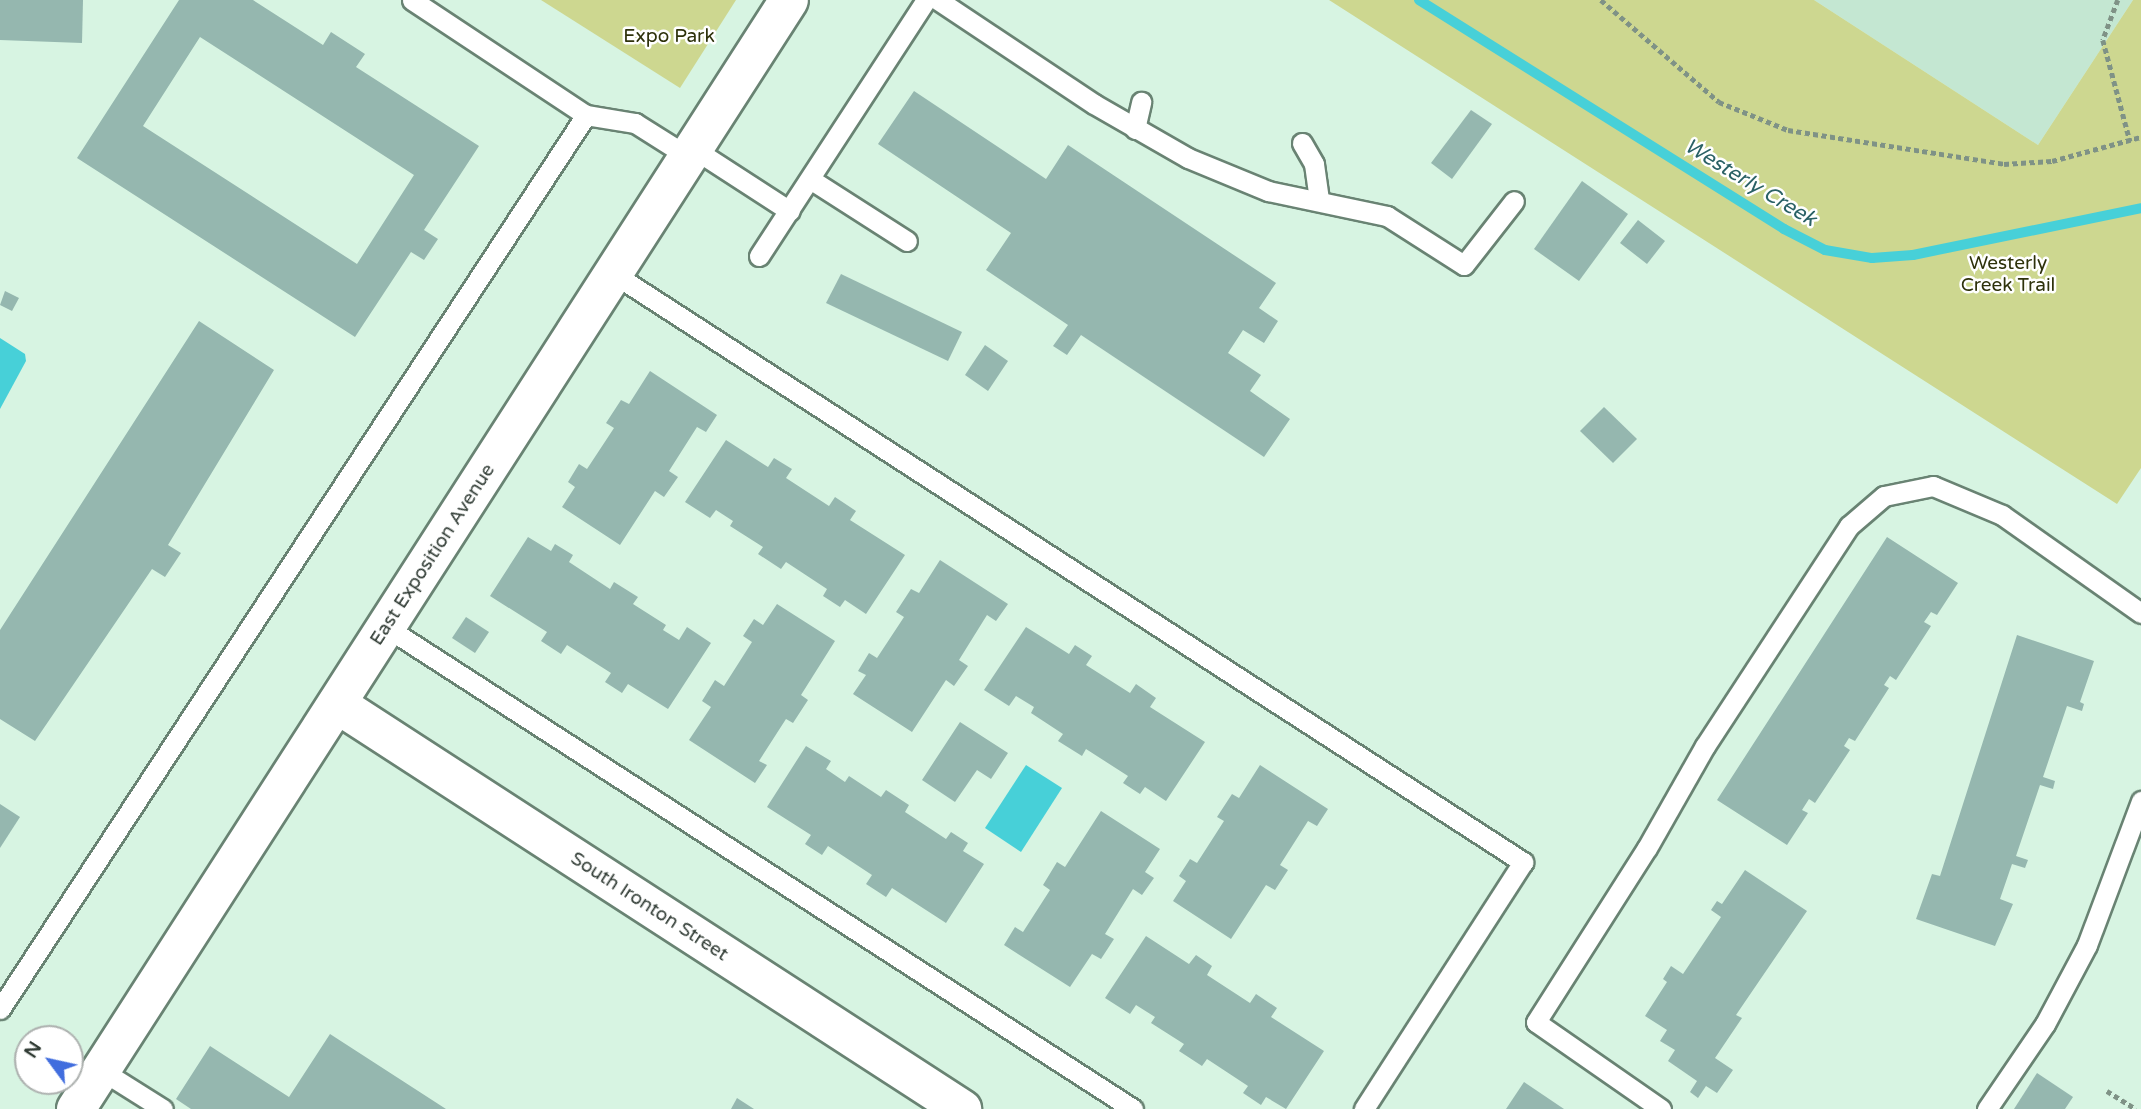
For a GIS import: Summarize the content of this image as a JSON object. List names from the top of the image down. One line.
{"streets":{"street":["East Exposition Avenue","South Ironton Street"]},"crossings":[["East Exposition Avenue","South Ironton Street"]],"water":["Westerly Creek"],"parks":["Expo Park","Westerly Creek Trail"],"north":"top left"}
